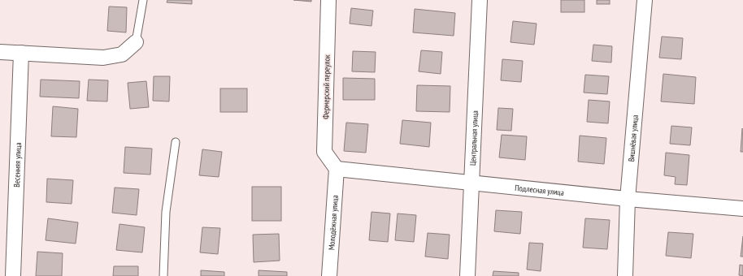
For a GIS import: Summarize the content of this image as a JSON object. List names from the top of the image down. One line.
{"streets":{"street":["Фермерский переулок","Центральная улица","Вишнёвая улица","Весенняя улица","Подлесная улица","Молодёжная улица"]},"crossings":[["Фермерский переулок","Подлесная улица"],["Фермерский переулок","Молодёжная улица"],["Центральная улица","Подлесная улица"],["Вишнёвая улица","Подлесная улица"],["Подлесная улица","Молодёжная улица"]]}
